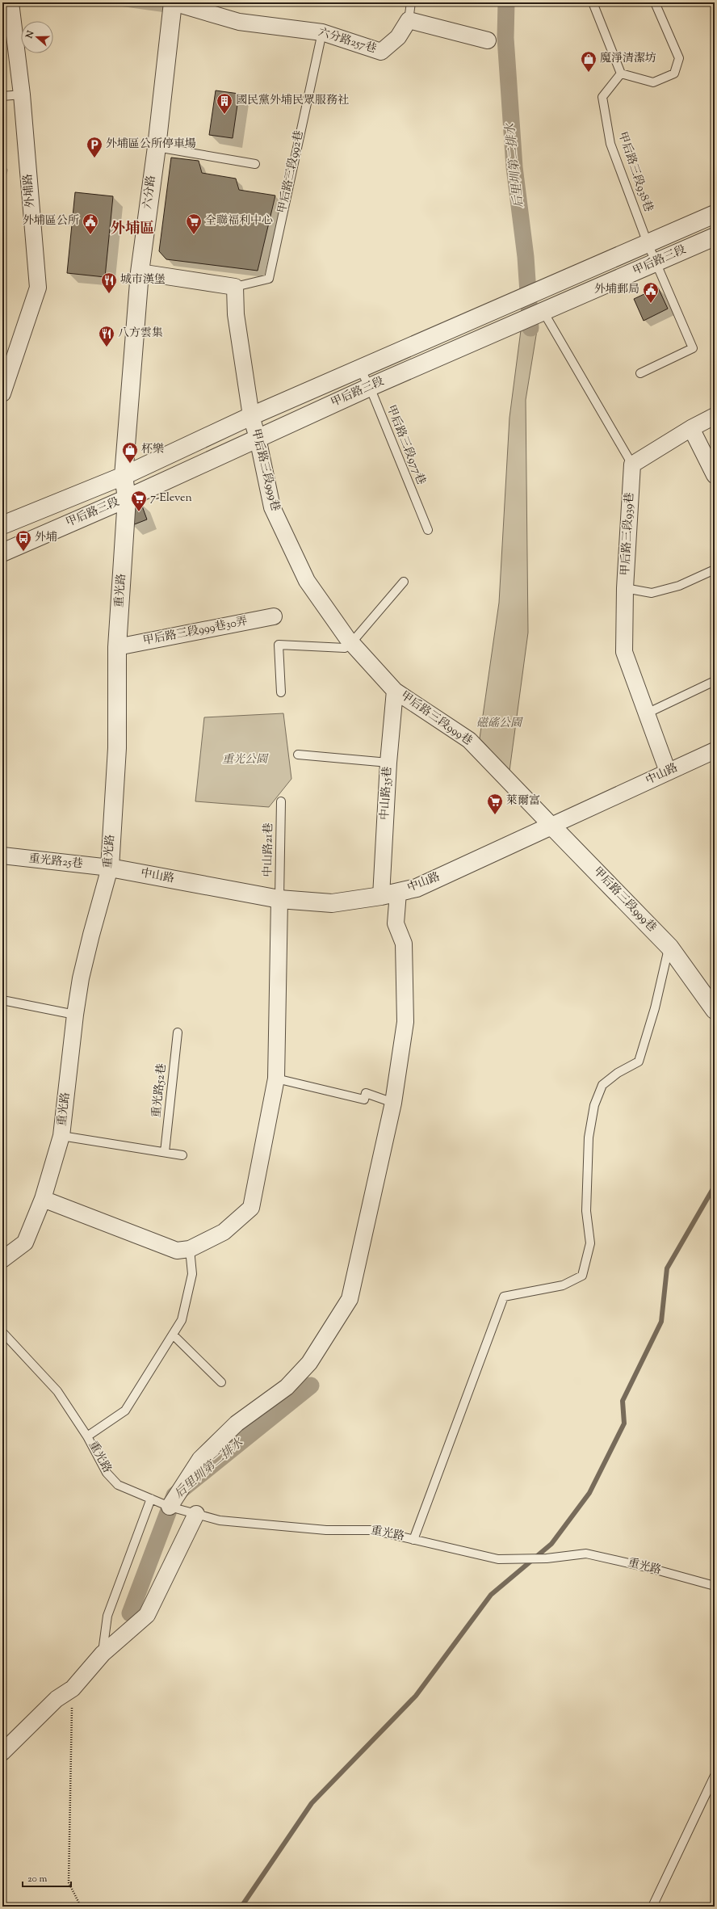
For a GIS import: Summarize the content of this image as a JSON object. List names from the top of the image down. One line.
{"streets":{"street":["六分路257巷","甲后路三段992巷","外埔路","六分路","甲后路三段","甲后路三段999巷","甲后路三段939巷","重光路","甲后路三段999巷30弄","中山路","中山路35巷","重光路25巷"],"lane":["甲后路三段938巷","甲后路三段977巷","中山路21巷","重光路52巷"]},"crossings":[["六分路257巷","甲后路三段992巷"],["六分路257巷","六分路"],["甲后路三段992巷","六分路"],["甲后路三段938巷","甲后路三段"],["六分路","甲后路三段"],["六分路","重光路"],["甲后路三段","甲后路三段977巷"],["甲后路三段","甲后路三段999巷"],["甲后路三段","重光路"],["甲后路三段999巷","中山路"],["甲后路三段999巷","中山路35巷"],["甲后路三段939巷","中山路"],["重光路","甲后路三段999巷30弄"],["重光路","中山路"],["重光路","重光路25巷"],["中山路","中山路35巷"],["中山路","中山路21巷"],["中山路","重光路25巷"]],"districts":["外埔區"],"water":["后里圳第二排水"],"parks":["磁磘公園","重光公園"],"places":{"shop":["魔淨清潔坊","杯樂"],"building":["國民黨外埔民眾服務社"],"parking":["外埔區公所停車場"],"public building":["外埔區公所","外埔郵局"],"supermarket":["全聯福利中心","7-Eleven","萊爾富"],"restaurant":["城市漢堡","八方雲集"],"bus stop":["外埔"]},"scale_bar":"20 m","north":"left"}
